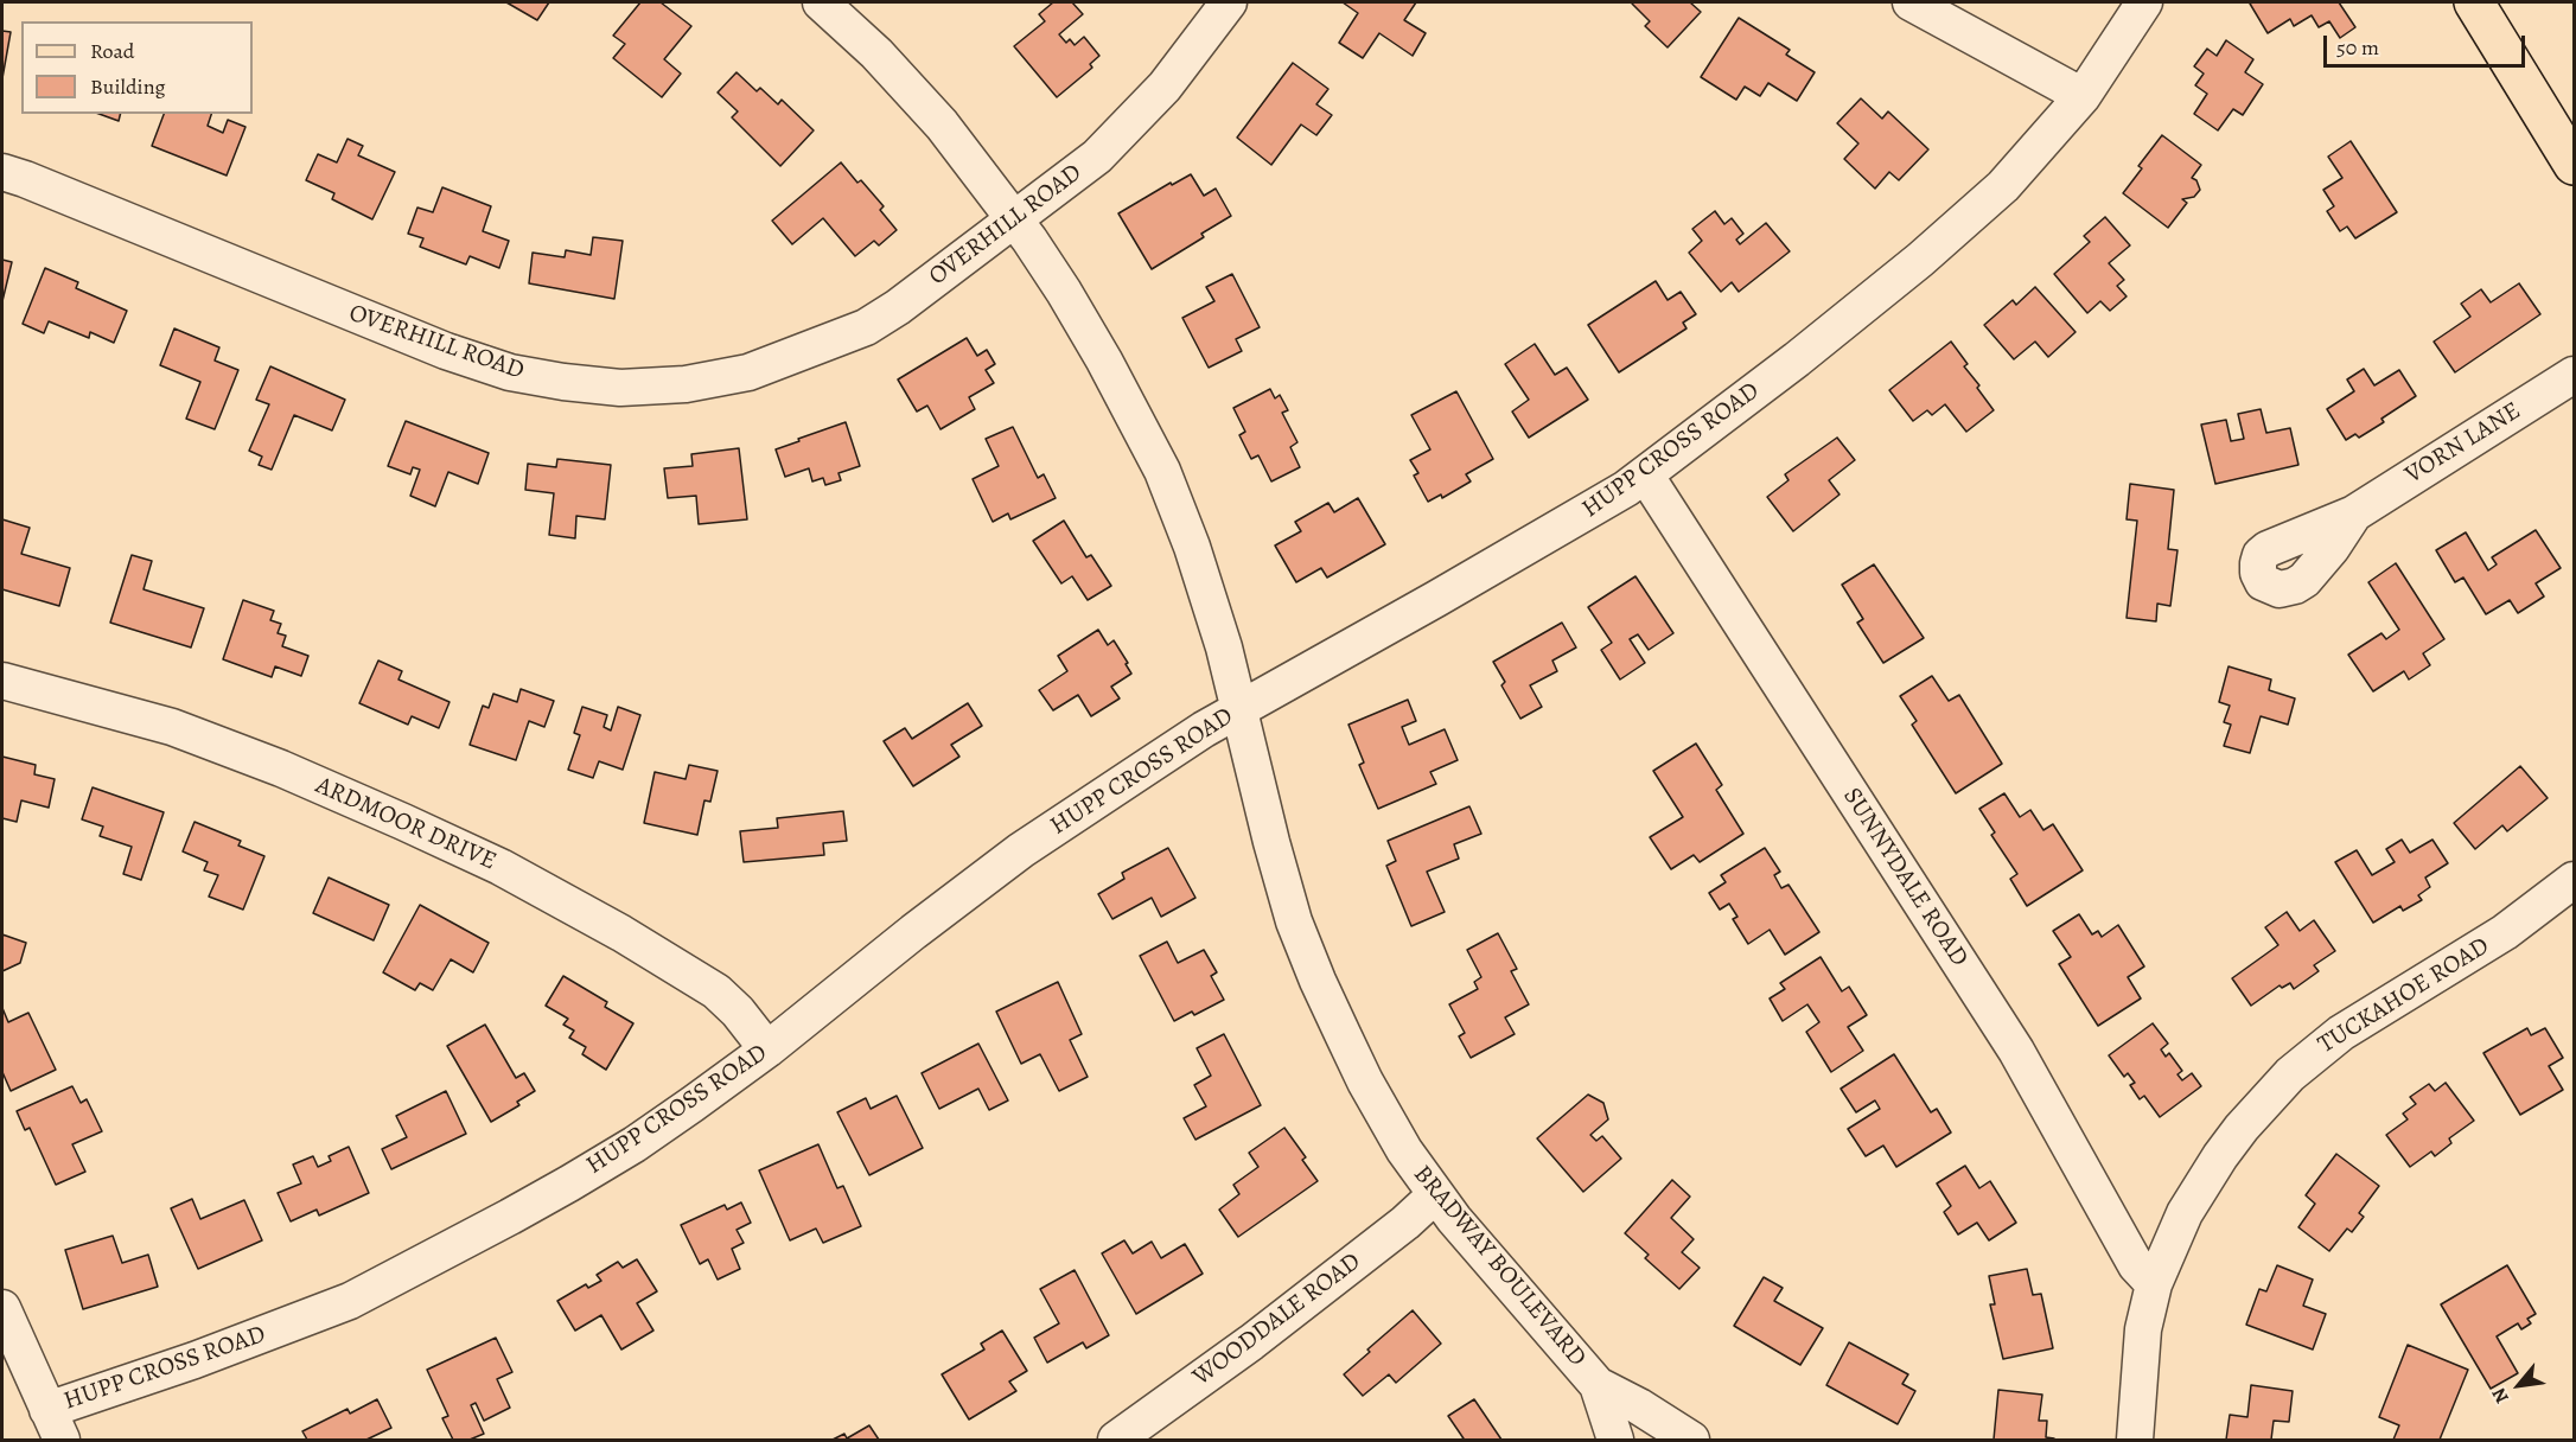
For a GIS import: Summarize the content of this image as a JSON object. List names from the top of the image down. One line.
{"streets":{"street":["OVERHILL ROAD","VORN LANE","HUPP CROSS ROAD","ARDMOOR DRIVE","SUNNYDALE ROAD","TUCKAHOE ROAD","BRADWAY BOULEVARD","WOODDALE ROAD"]},"crossings":[["OVERHILL ROAD","BRADWAY BOULEVARD"],["HUPP CROSS ROAD","ARDMOOR DRIVE"],["HUPP CROSS ROAD","SUNNYDALE ROAD"],["HUPP CROSS ROAD","BRADWAY BOULEVARD"],["SUNNYDALE ROAD","TUCKAHOE ROAD"],["BRADWAY BOULEVARD","WOODDALE ROAD"]],"legend":["Road","Building"],"scale_bar":"50 m","north":"bottom left"}
